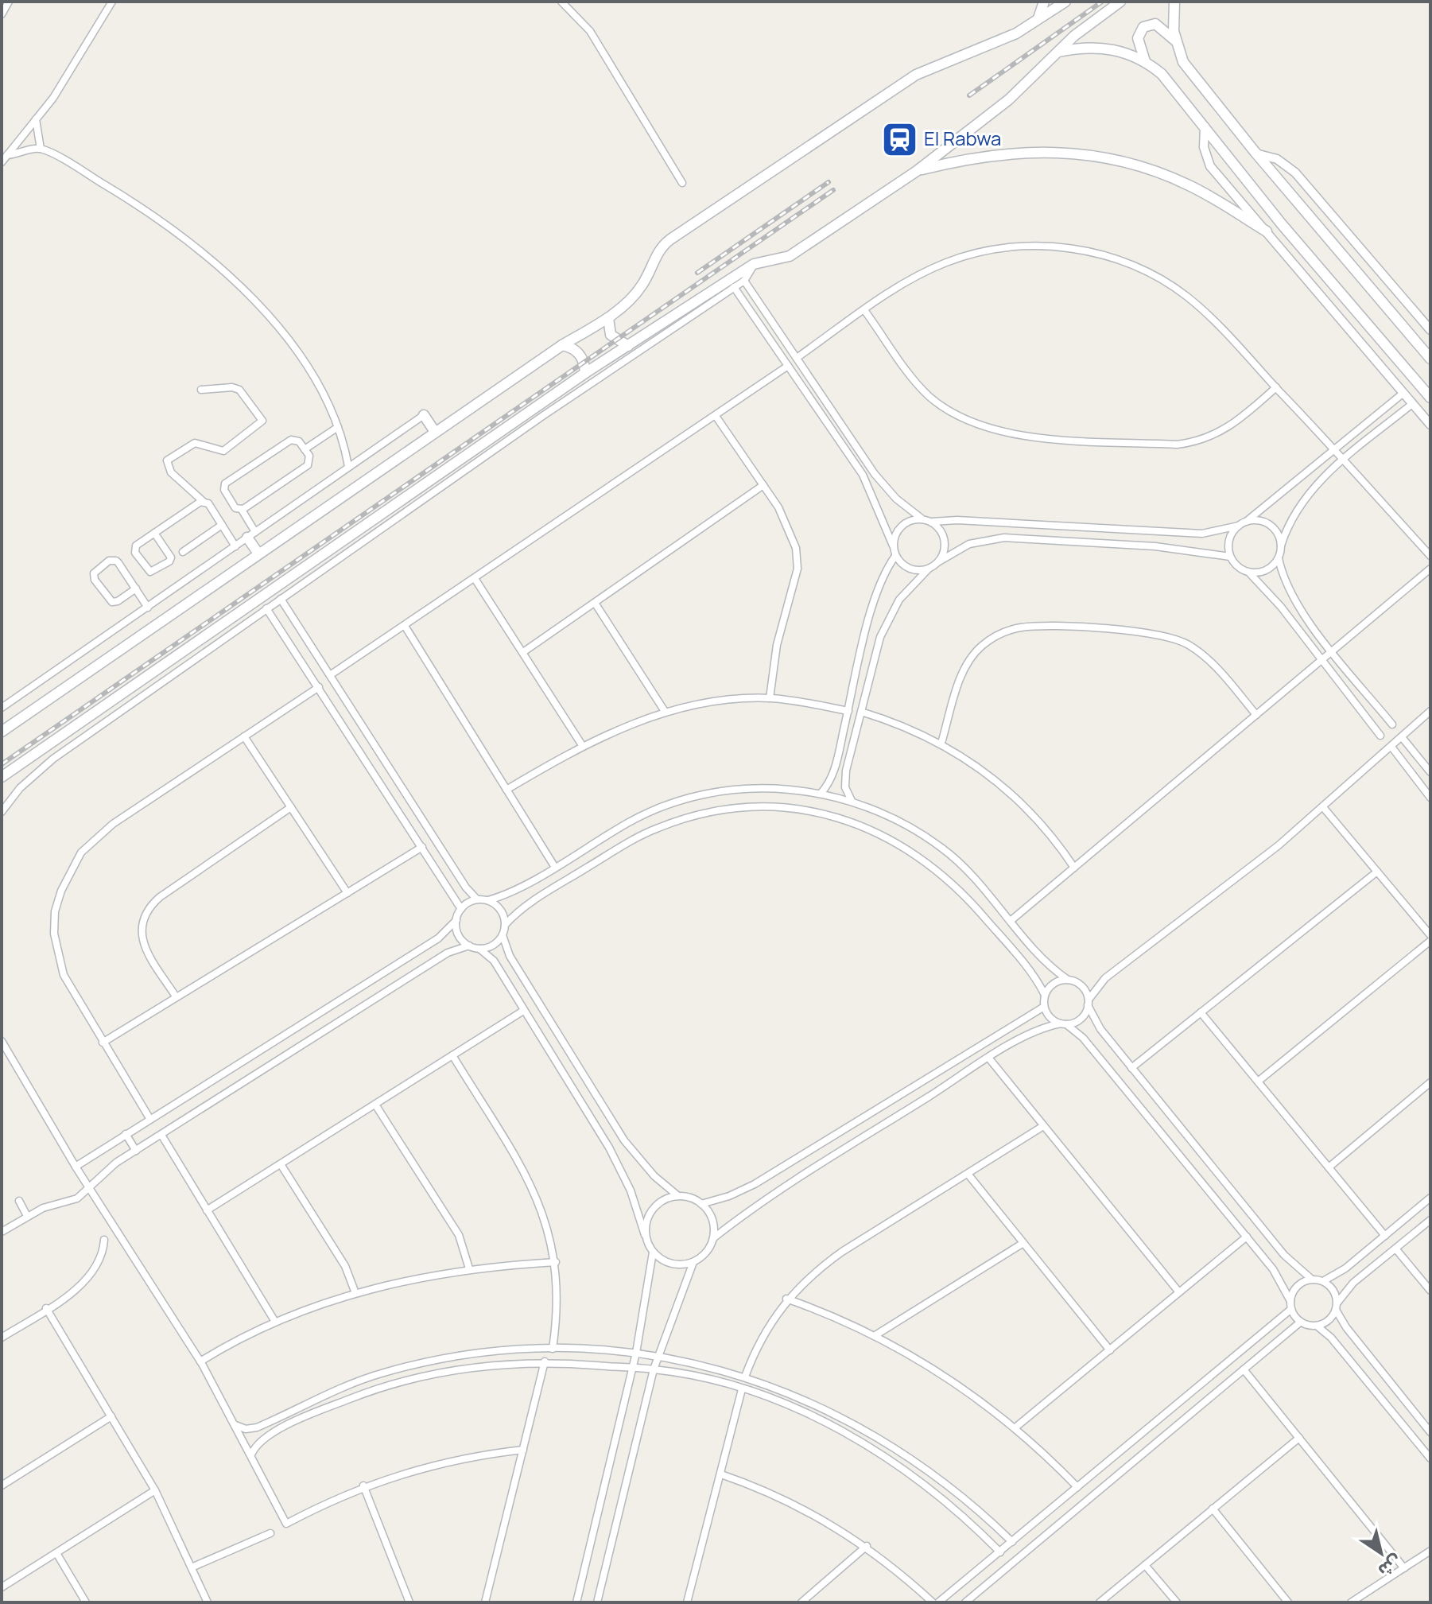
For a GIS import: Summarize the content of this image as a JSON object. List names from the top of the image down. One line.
{"places":{"station":["El Rabwa"]},"north":"bottom right"}
